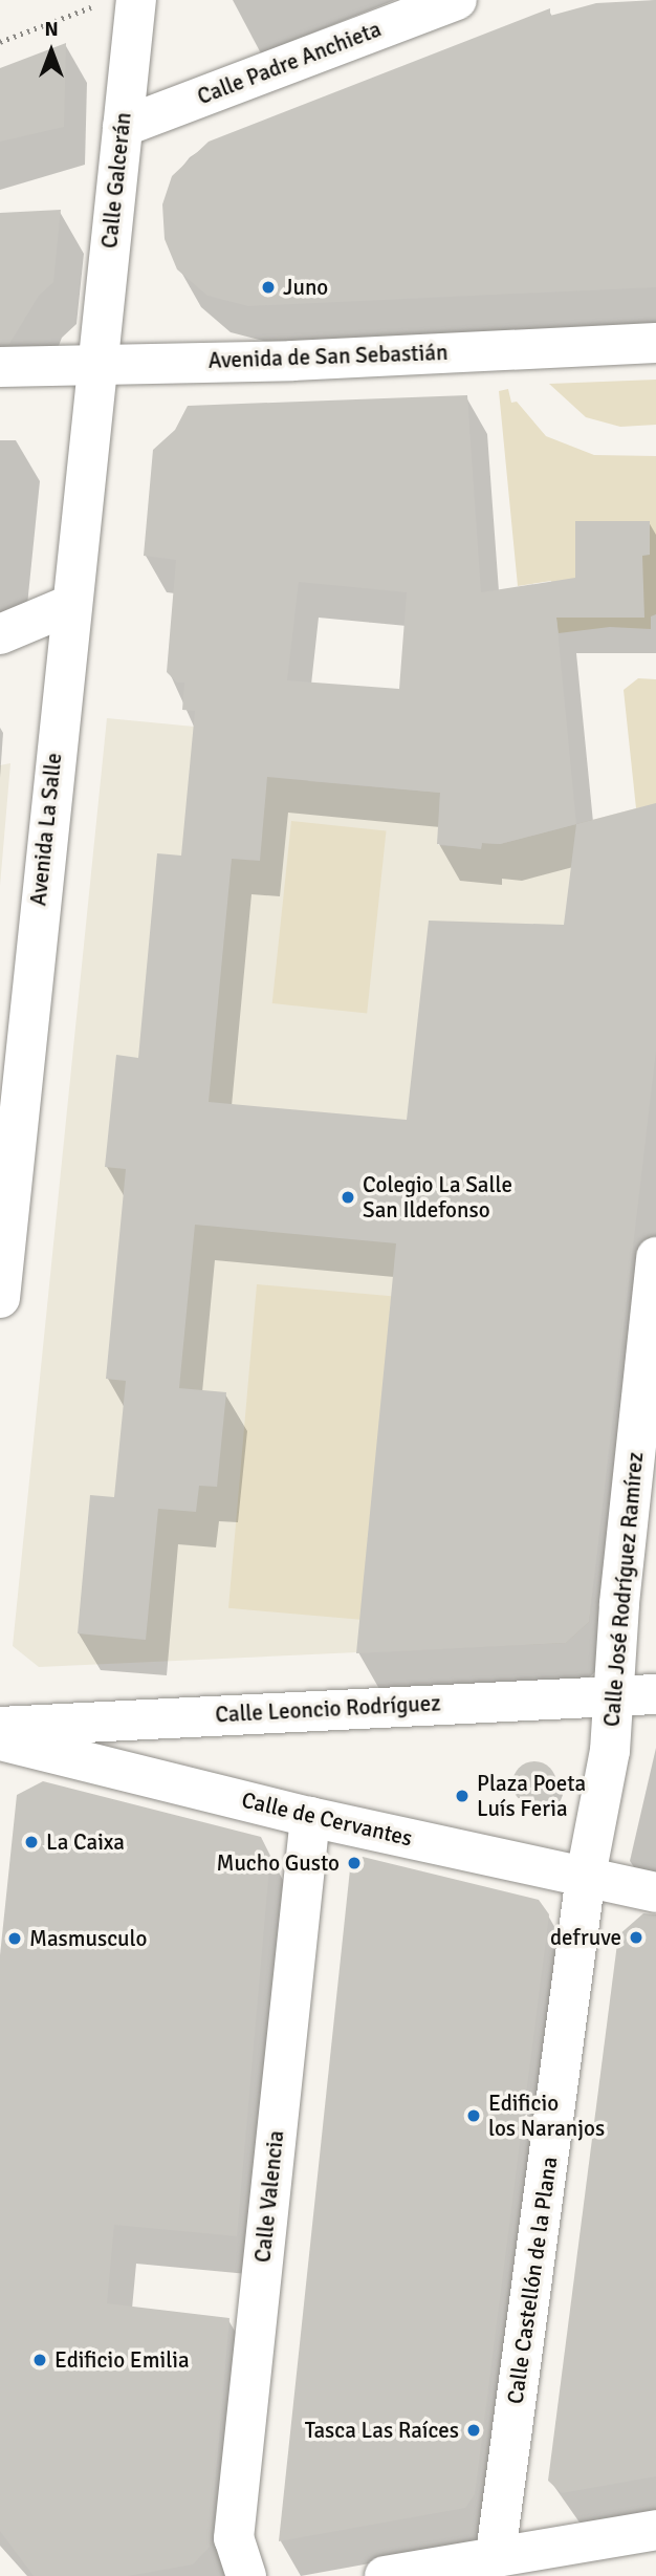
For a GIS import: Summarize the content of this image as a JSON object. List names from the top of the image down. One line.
{"streets":{"street":["Calle Padre Anchieta","Calle Galcerán","Avenida de San Sebastián","Avenida La Salle","Calle José Rodríguez Ramírez","Calle Leoncio Rodríguez","Calle de Cervantes","Calle Valencia","Calle Castellón de la Plana"]},"crossings":[["Calle Padre Anchieta","Calle Galcerán"],["Calle Galcerán","Avenida de San Sebastián"],["Calle Galcerán","Avenida La Salle"],["Avenida de San Sebastián","Avenida La Salle"],["Calle José Rodríguez Ramírez","Calle Leoncio Rodríguez"],["Calle José Rodríguez Ramírez","Calle de Cervantes"],["Calle José Rodríguez Ramírez","Calle Castellón de la Plana"],["Calle de Cervantes","Calle Valencia"],["Calle de Cervantes","Calle Castellón de la Plana"]],"places":["Juno","Colegio La Salle San Ildefonso","Plaza Poeta Luís Feria","La Caixa","Mucho Gusto","defruve","Masmusculo","Edificio los Naranjos","Edificio Emilia","Tasca Las Raíces"],"north":"top"}
